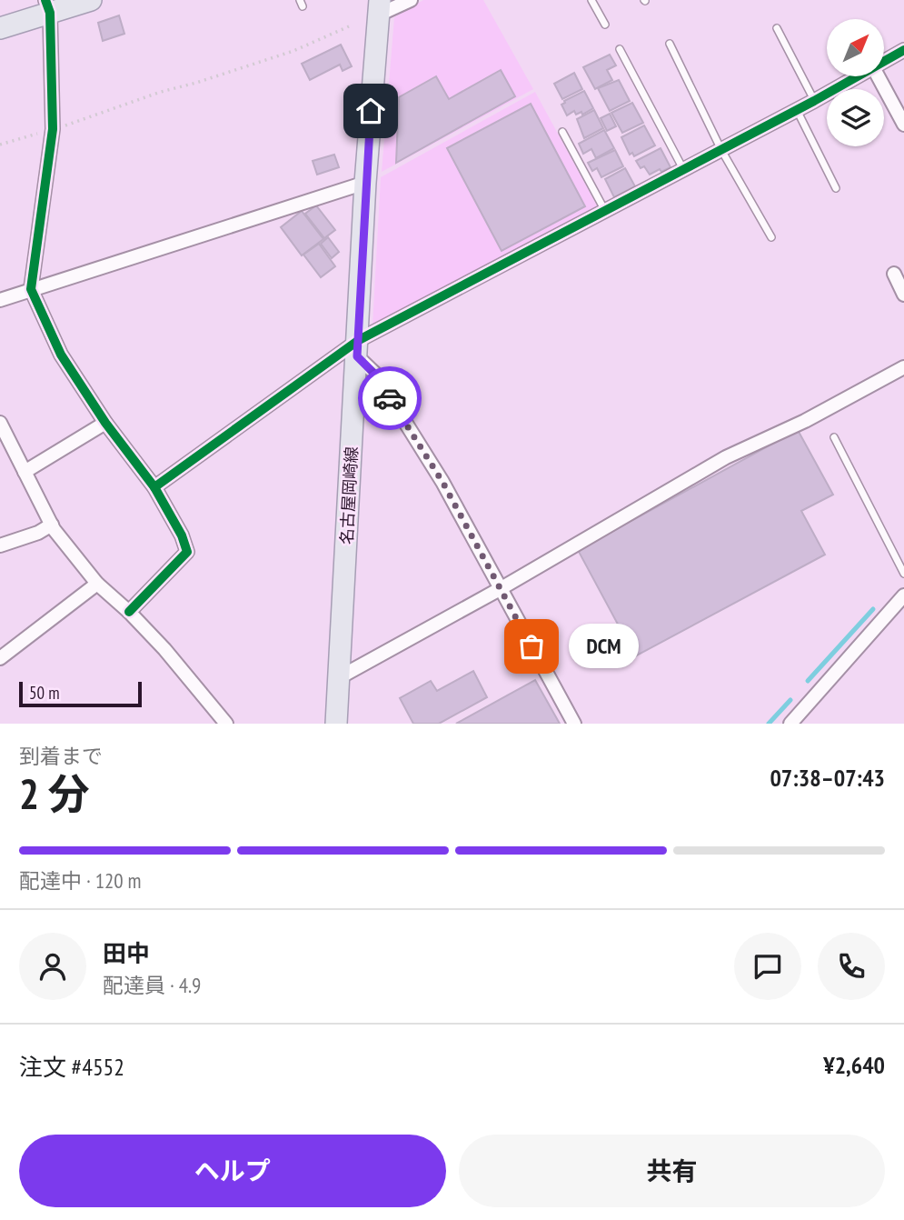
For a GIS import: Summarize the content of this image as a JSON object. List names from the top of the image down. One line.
{"streets":{"main road":["名古屋岡崎線"]},"places":["DCM"],"scale_bar":"50 m","north":"top right","page":{"bubble":"DCM","scale":"50 m","heading":["2 分","到着まで","07:38–07:43"],"panel":["田中","配達員 · 4.9","注文 #4552","¥2,640"],"bar":"配達中 · 120 m","buttons":["ヘルプ","共有"]}}
